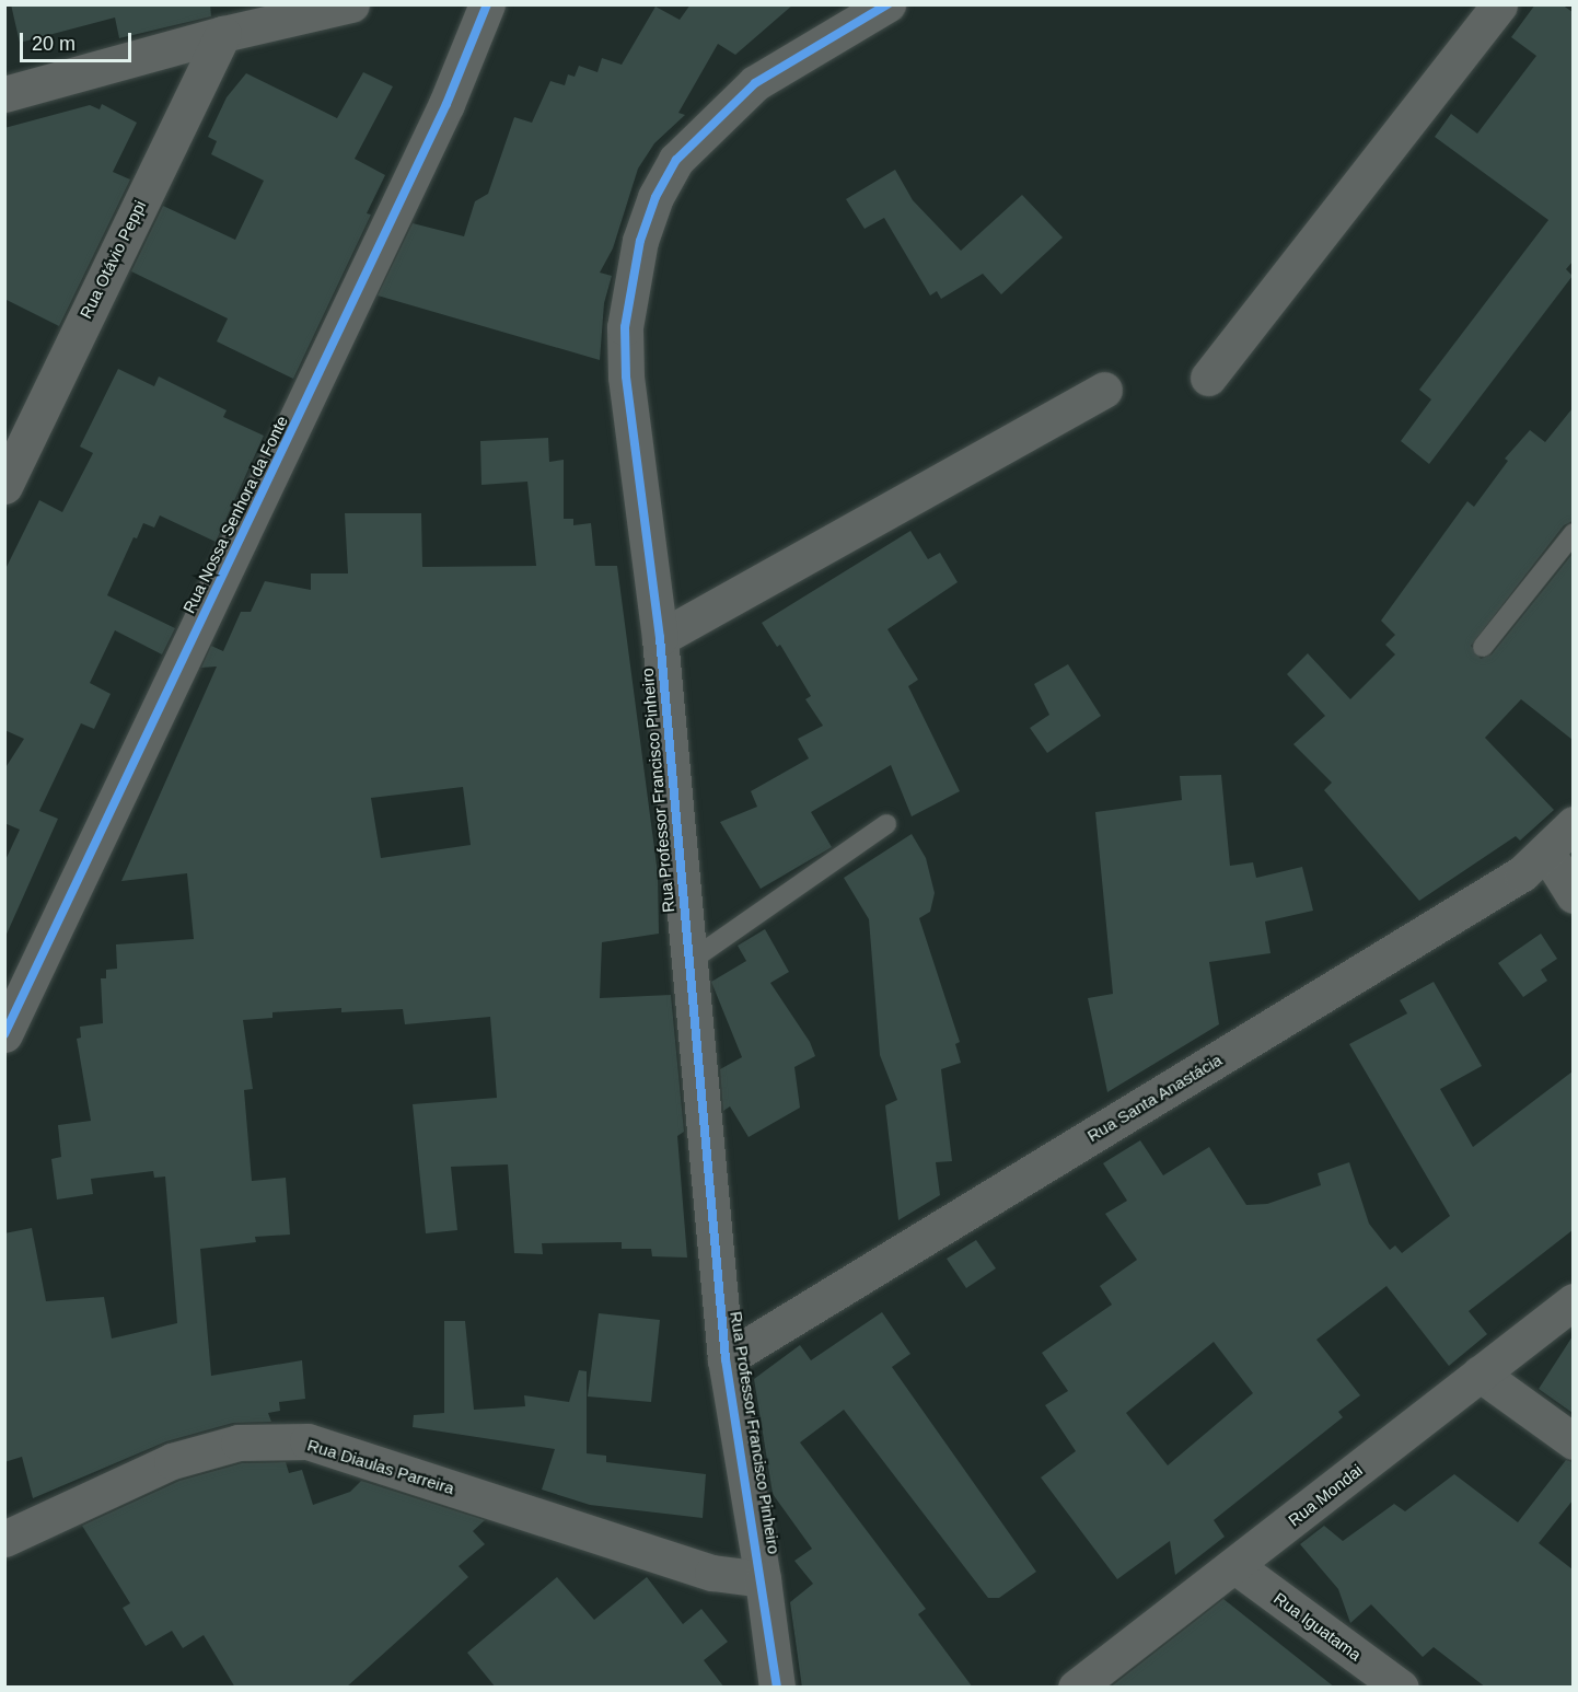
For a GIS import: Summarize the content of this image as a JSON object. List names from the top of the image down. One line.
{"streets":{"street":["Rua Otávio Peppi","Rua Nossa Senhora da Fonte","Rua Professor Francisco Pinheiro","Rua Santa Anastácia","Rua Diaulas Parreira","Rua Mondai","Rua Iguatama"]},"crossings":[["Rua Professor Francisco Pinheiro","Rua Santa Anastácia"],["Rua Professor Francisco Pinheiro","Rua Diaulas Parreira"],["Rua Mondai","Rua Iguatama"]],"scale_bar":"20 m"}
